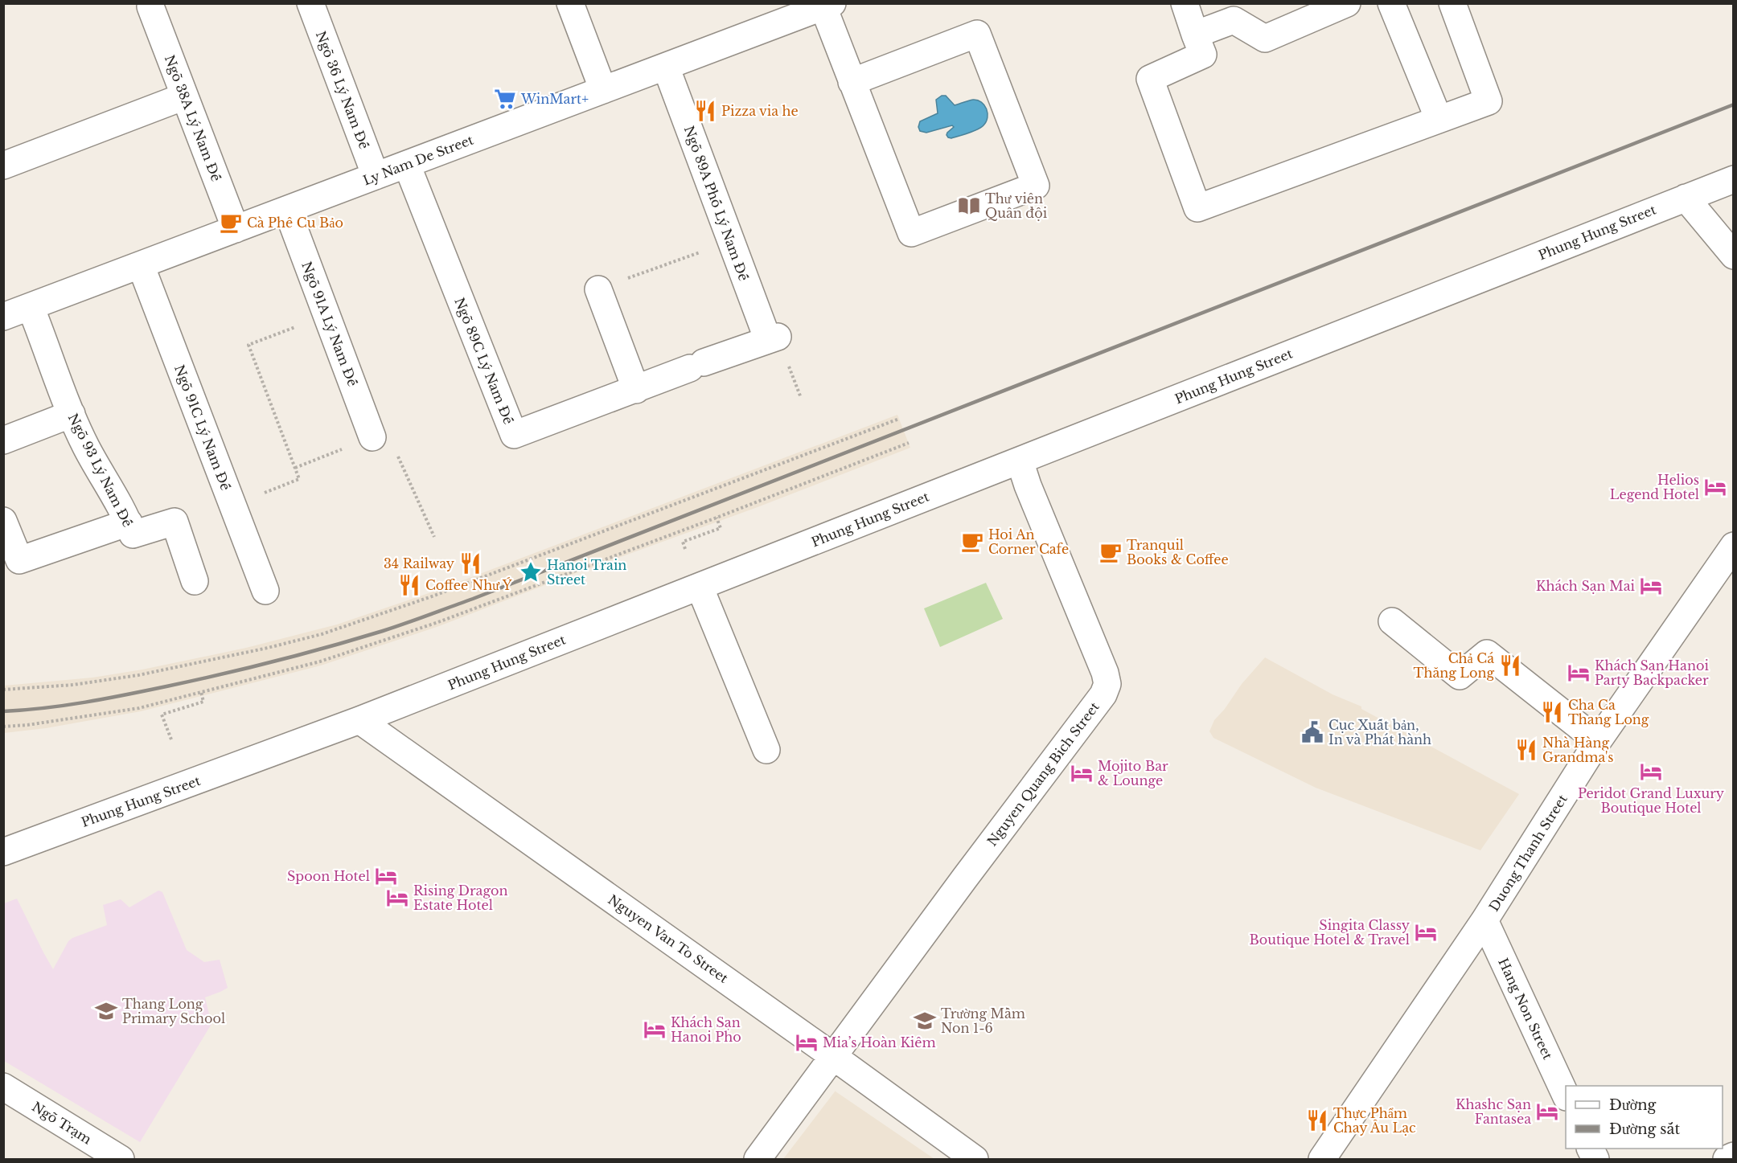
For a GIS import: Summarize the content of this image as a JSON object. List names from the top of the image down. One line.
{"streets":{"street":["Ngõ 36 Lý Nam Đế","Ngõ 38A Lý Nam Đế","Ly Nam De Street","Ngõ 89A Phố Lý Nam Đế","Phung Hung Street","Ngõ 91A Lý Nam Đế","Ngõ 89C Lý Nam Đế","Ngõ 91C Lý Nam Đế","Ngõ 93 Lý Nam Đế","Nguyen Quang Bich Street","Duong Thanh Street","Nguyen Van To Street","Hang Non Street","Ngõ Trạm"]},"crossings":[["Ngõ 36 Lý Nam Đế","Ly Nam De Street"],["Ngõ 38A Lý Nam Đế","Ly Nam De Street"],["Ly Nam De Street","Ngõ 89A Phố Lý Nam Đế"],["Ly Nam De Street","Ngõ 91A Lý Nam Đế"],["Ly Nam De Street","Ngõ 89C Lý Nam Đế"],["Ly Nam De Street","Ngõ 91C Lý Nam Đế"],["Ly Nam De Street","Ngõ 93 Lý Nam Đế"],["Ngõ 89A Phố Lý Nam Đế","Ngõ 89C Lý Nam Đế"],["Phung Hung Street","Nguyen Quang Bich Street"],["Phung Hung Street","Nguyen Van To Street"],["Nguyen Quang Bich Street","Nguyen Van To Street"],["Duong Thanh Street","Hang Non Street"]],"places":{"supermarket":["WinMart+"],"restaurant":["Pizza via he","34 Railway","Coffee Như Ý","Chả Cá Thăng Long","Cha Ca Thang Long","Nhà Hàng Grandma's","Thực Phẩm Chay Âu Lạc"],"library":["Thư viện Quân đội"],"cafe":["Cà Phê Cu Bảo","Hoi An Corner Cafe","Tranquil Books & Coffee"],"hotel":["Helios Legend Hotel","Khách Sạn Mai","Khách Sạn Hanoi Party Backpacker","Peridot Grand Luxury Boutique Hotel","Mojito Bar & Lounge","Spoon Hotel","Rising Dragon Estate Hotel","Singita Classy Boutique Hotel & Travel","Khách Sạn Hanoi Pho","Mia’s Hoàn Kiêm","Khashc Sạn Fantasea"],"place":["Hanoi Train Street"],"public building":["Cục Xuất bản, In và Phát hành"],"school or university":["Thang Long Primary School","Trường Mầm Non 1-6"]},"legend":["Đường","Đường sắt"]}
